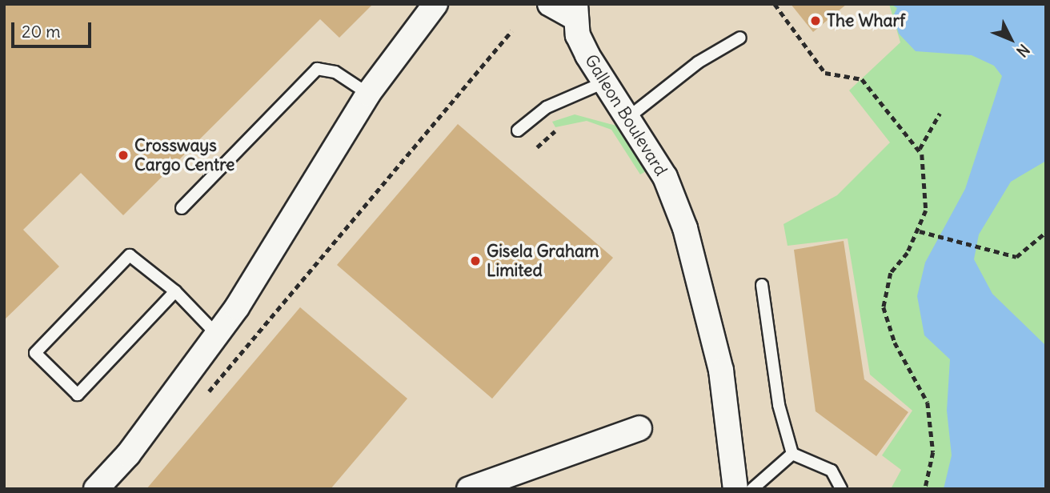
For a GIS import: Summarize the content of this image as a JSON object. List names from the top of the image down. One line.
{"streets":{"street":["Galleon Boulevard"]},"places":["The Wharf","Crossways Cargo Centre","Gisela Graham Limited"],"scale_bar":"20 m","north":"bottom right"}
